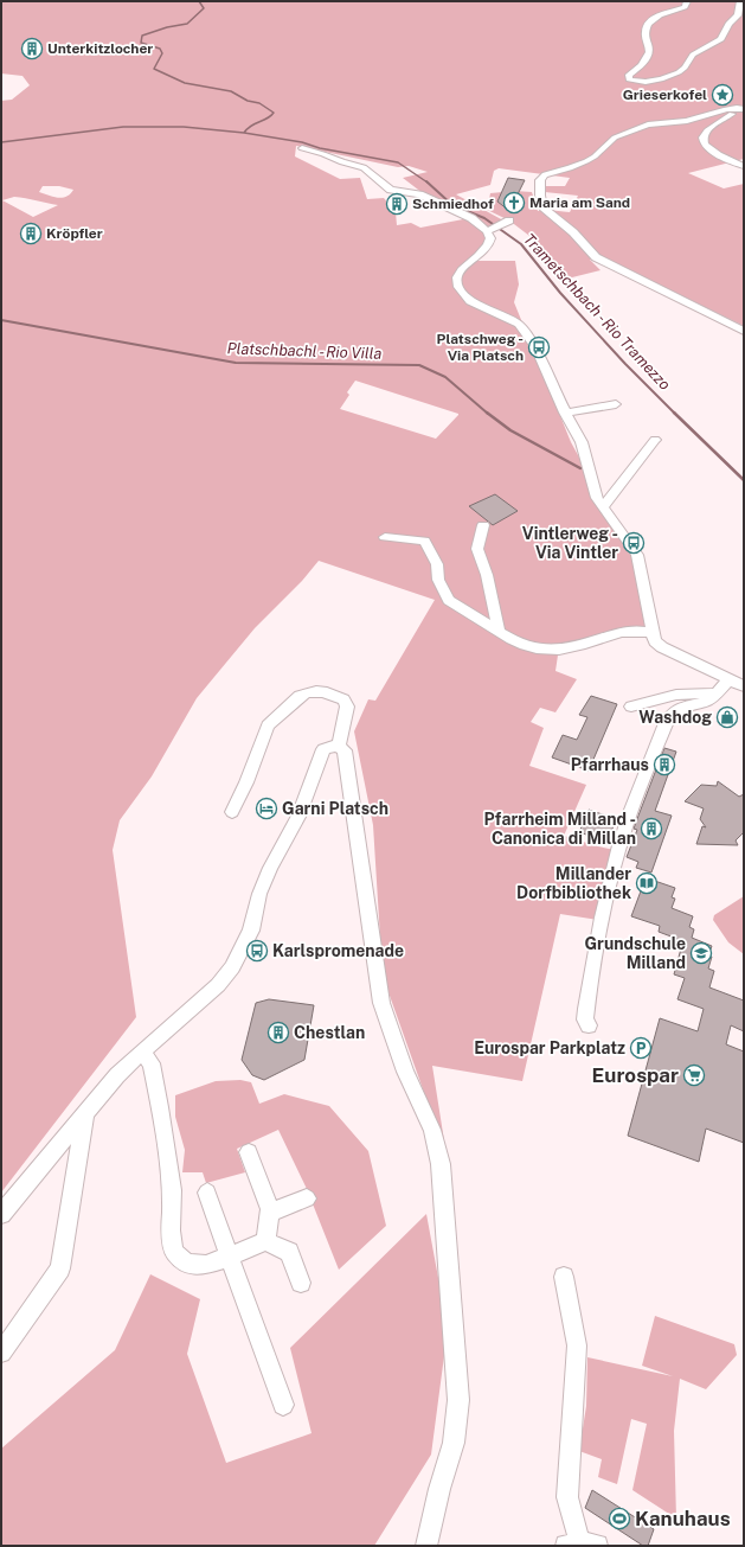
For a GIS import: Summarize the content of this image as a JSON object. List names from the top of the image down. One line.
{"water":["Trametschbach - Rio Tramezzo","Platschbachl - Rio Villa"],"places":{"building":["Unterkitzlocher","Schmiedhof","Kröpfler","Pfarrhaus","Pfarrheim Milland - Canonica di Millan","Chestlan"],"place":["Grieserkofel"],"church":["Maria am Sand"],"bus stop":["Platschweg - Via Platsch","Vintlerweg - Via Vintler","Karlspromenade"],"shop":["Washdog"],"hotel":["Garni Platsch"],"library":["Millander Dorfbibliothek"],"school or university":["Grundschule Milland"],"parking":["Eurospar Parkplatz"],"supermarket":["Eurospar"],"sports":["Kanuhaus"]}}
